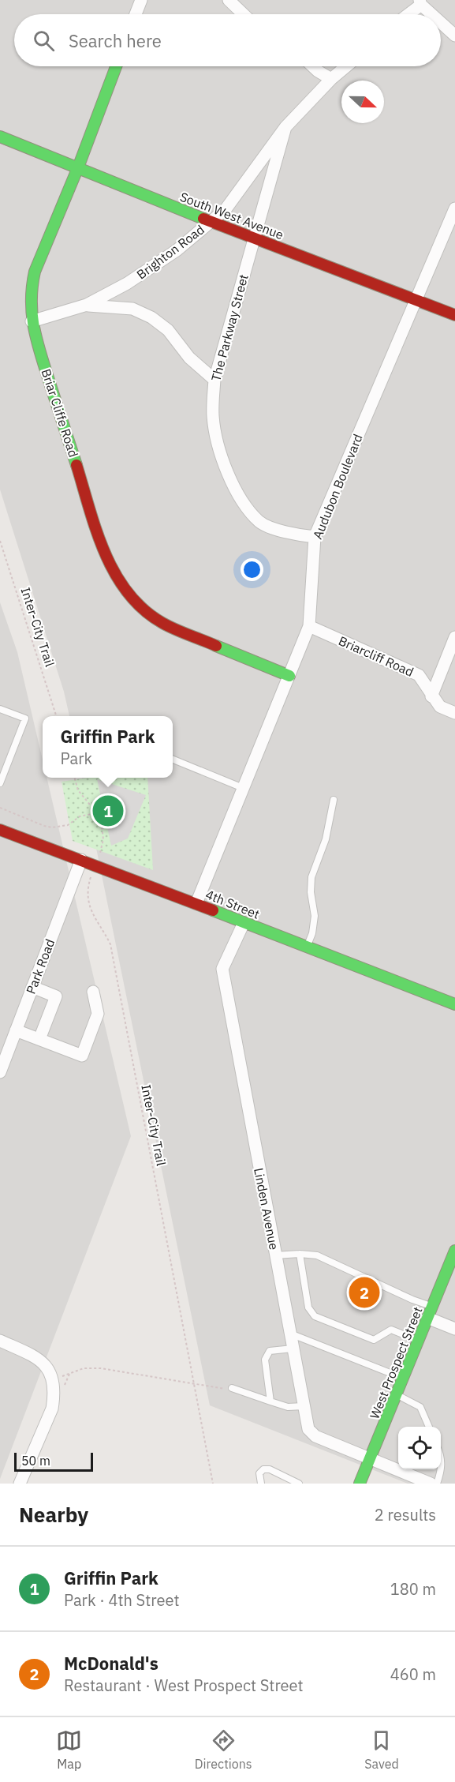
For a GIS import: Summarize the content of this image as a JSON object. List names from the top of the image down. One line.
{"streets":{"street":["South West Avenue","Brighton Road","The Parkway Street","Briar Cliffe Road","Audubon Boulevard","Briarcliff Road","4th Street","Park Road","Linden Avenue","West Prospect Street"],"path":["Inter-City Trail"]},"crossings":[["South West Avenue","Brighton Road"],["South West Avenue","The Parkway Street"],["South West Avenue","Briar Cliffe Road"],["South West Avenue","Audubon Boulevard"],["Brighton Road","The Parkway Street"],["Brighton Road","Briar Cliffe Road"],["The Parkway Street","Audubon Boulevard"],["Briar Cliffe Road","Audubon Boulevard"],["Audubon Boulevard","Briarcliff Road"],["Audubon Boulevard","4th Street"],["4th Street","Park Road"],["4th Street","Linden Avenue"],["Linden Avenue","West Prospect Street"]],"scale_bar":"50 m","north":"right","page":{"search":"Search here","popup":["Griffin Park","Park"],"pins":["1","2"],"scale":"50 m","heading":["Nearby","2 results"],"list":[{"mark":"1","name":"Griffin Park","note":"Park · 4th Street","value":"180 m"},{"mark":"2","name":"McDonald's","note":"Restaurant · West Prospect Street","value":"460 m"}],"nav":["Map","Directions","Saved"]}}
